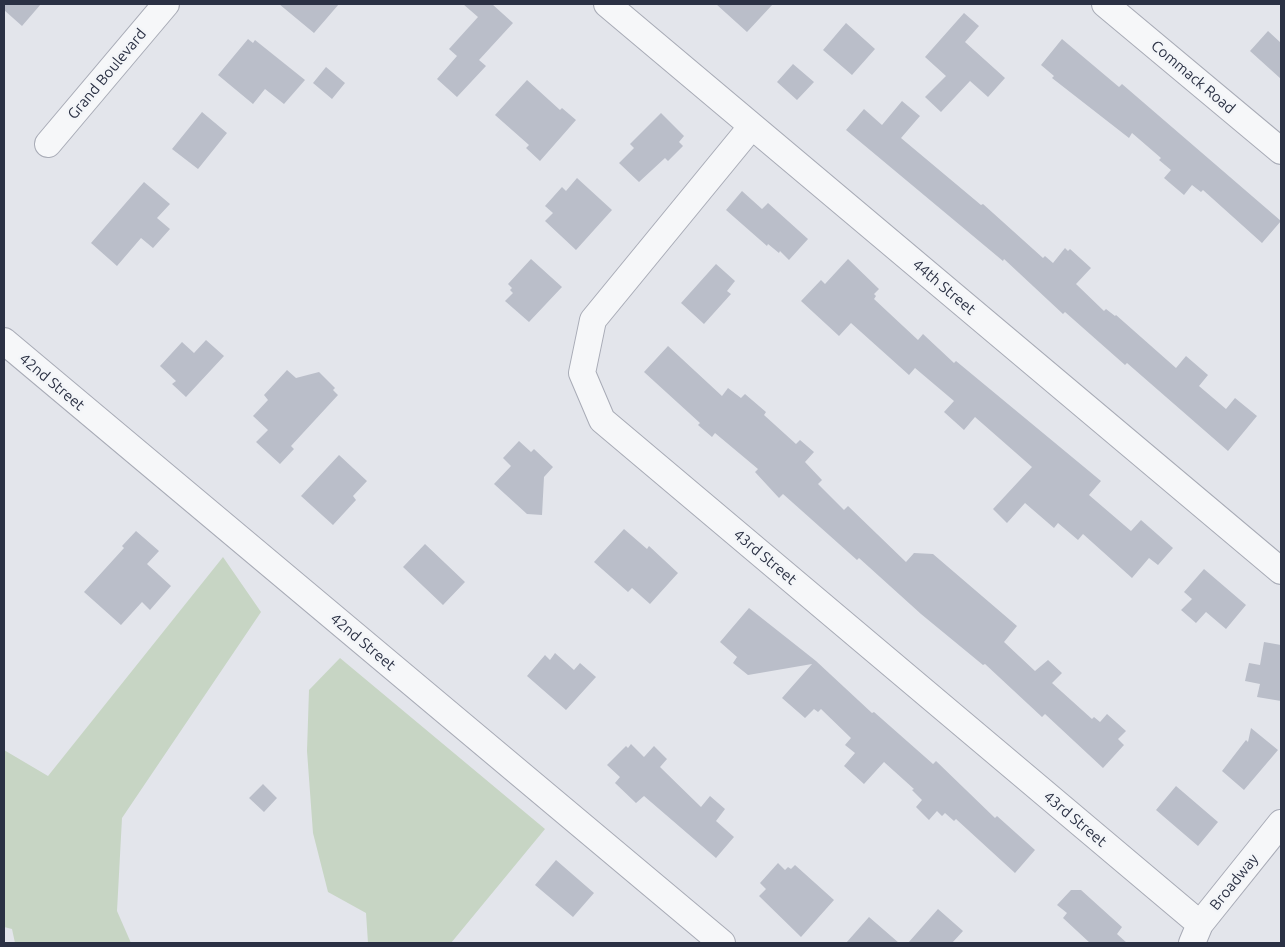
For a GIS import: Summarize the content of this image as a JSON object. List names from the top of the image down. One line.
{"streets":{"street":["Grand Boulevard","Commack Road","44th Street","42nd Street","43rd Street","Broadway"]},"crossings":[["44th Street","43rd Street"],["43rd Street","Broadway"]]}
